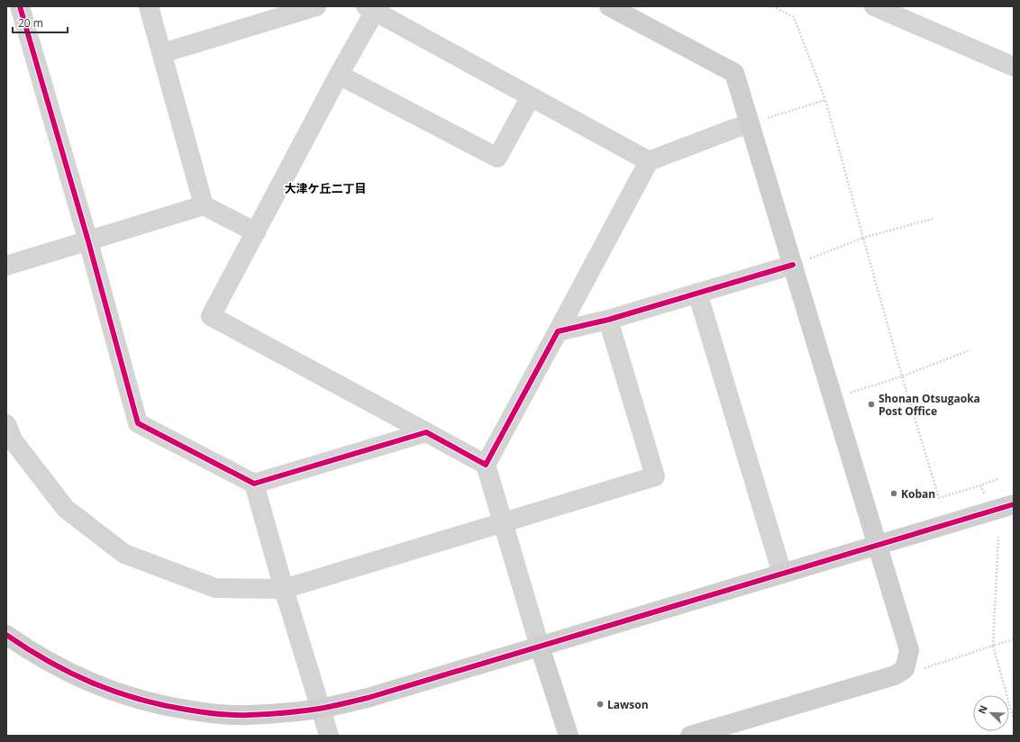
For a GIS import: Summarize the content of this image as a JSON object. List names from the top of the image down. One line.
{"districts":["大津ケ丘二丁目"],"places":["Shonan Otsugaoka Post Office","Koban","Lawson"],"scale_bar":"20 m","north":"top left"}
